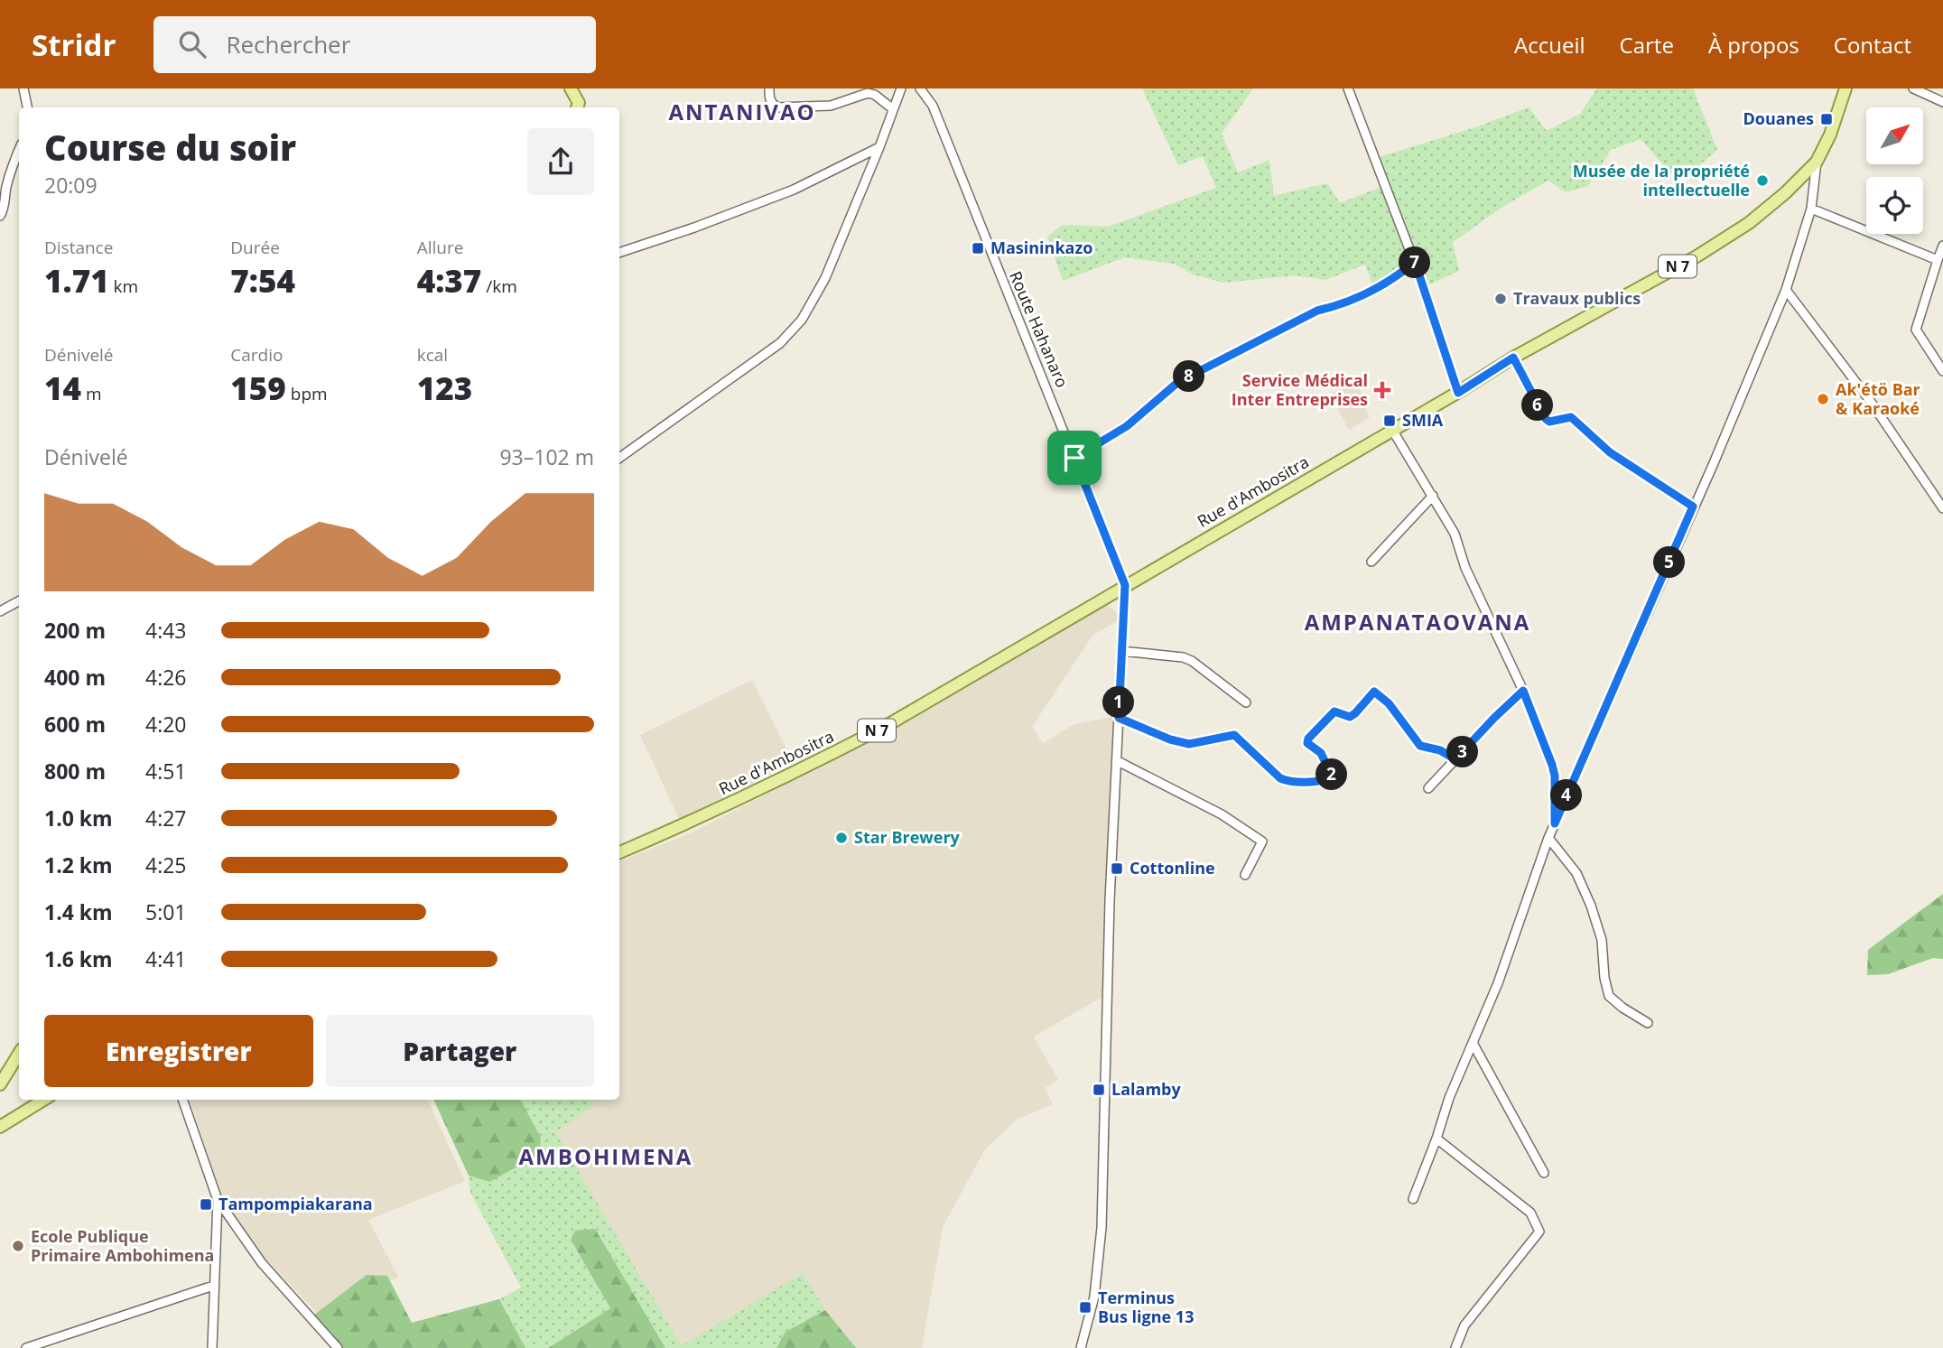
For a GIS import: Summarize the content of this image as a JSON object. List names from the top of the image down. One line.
{"streets":{"main road":["N 7","Rue d'Ambositra"],"street":["Route Hahanaro"]},"crossings":[["Route Hahanaro","Rue d'Ambositra"]],"districts":["ANTANIVAO","AMPANATAOVANA","AMBOHIMENA"],"places":{"transit":["Douanes","Masininkazo","SMIA","Cottonline","Lalamby","Tampompiakarana","Terminus Bus ligne 13"],"other":["Musée de la propriété intellectuelle","Travaux publics","Ak'étö Bar & Karaoké","Star Brewery","Ecole Publique Primaire Ambohimena"],"health":["Service Médical Inter Entreprises"]},"north":"top right","page":{"header":"Stridr","search":"Rechercher","nav":["Accueil","Carte","À propos","Contact"],"heading":["Course du soir","20:09"],"stats":[["Distance","1.71 km"],["Durée","7:54"],["Allure","4:37 /km"],["Dénivelé","14 m"],["Cardio","159 bpm"],["kcal","123"]],"pins":["7","8","6","5","1","3","2","4"],"chart":["Dénivelé","93–102 m"],"list":[{"name":"200 m","note":"4:43"},{"name":"400 m","note":"4:26"},{"name":"600 m","note":"4:20"},{"name":"800 m","note":"4:51"},{"name":"1.0 km","note":"4:27"},{"name":"1.2 km","note":"4:25"},{"name":"1.4 km","note":"5:01"},{"name":"1.6 km","note":"4:41"}],"buttons":["Enregistrer","Partager"]}}
